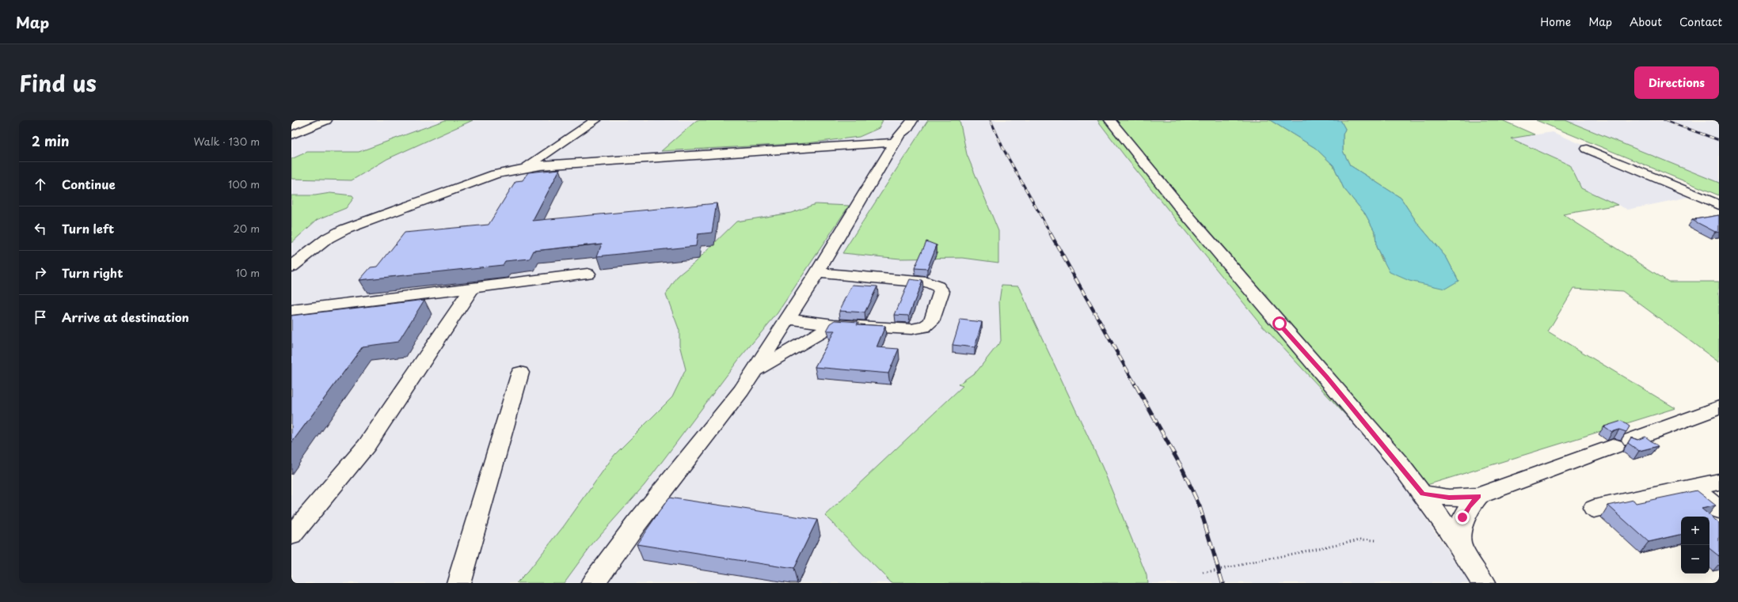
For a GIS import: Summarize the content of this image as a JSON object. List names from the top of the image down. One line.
{"page":{"header":"Map","nav":["Home","Map","About","Contact"],"title":"Find us","buttons":"Directions","heading":["2 min","Walk · 130 m"],"list":[["Continue","100 m"],["Turn left","20 m"],["Turn right","10 m"],"Arrive at destination"],"map_buttons":["+","−"]}}
